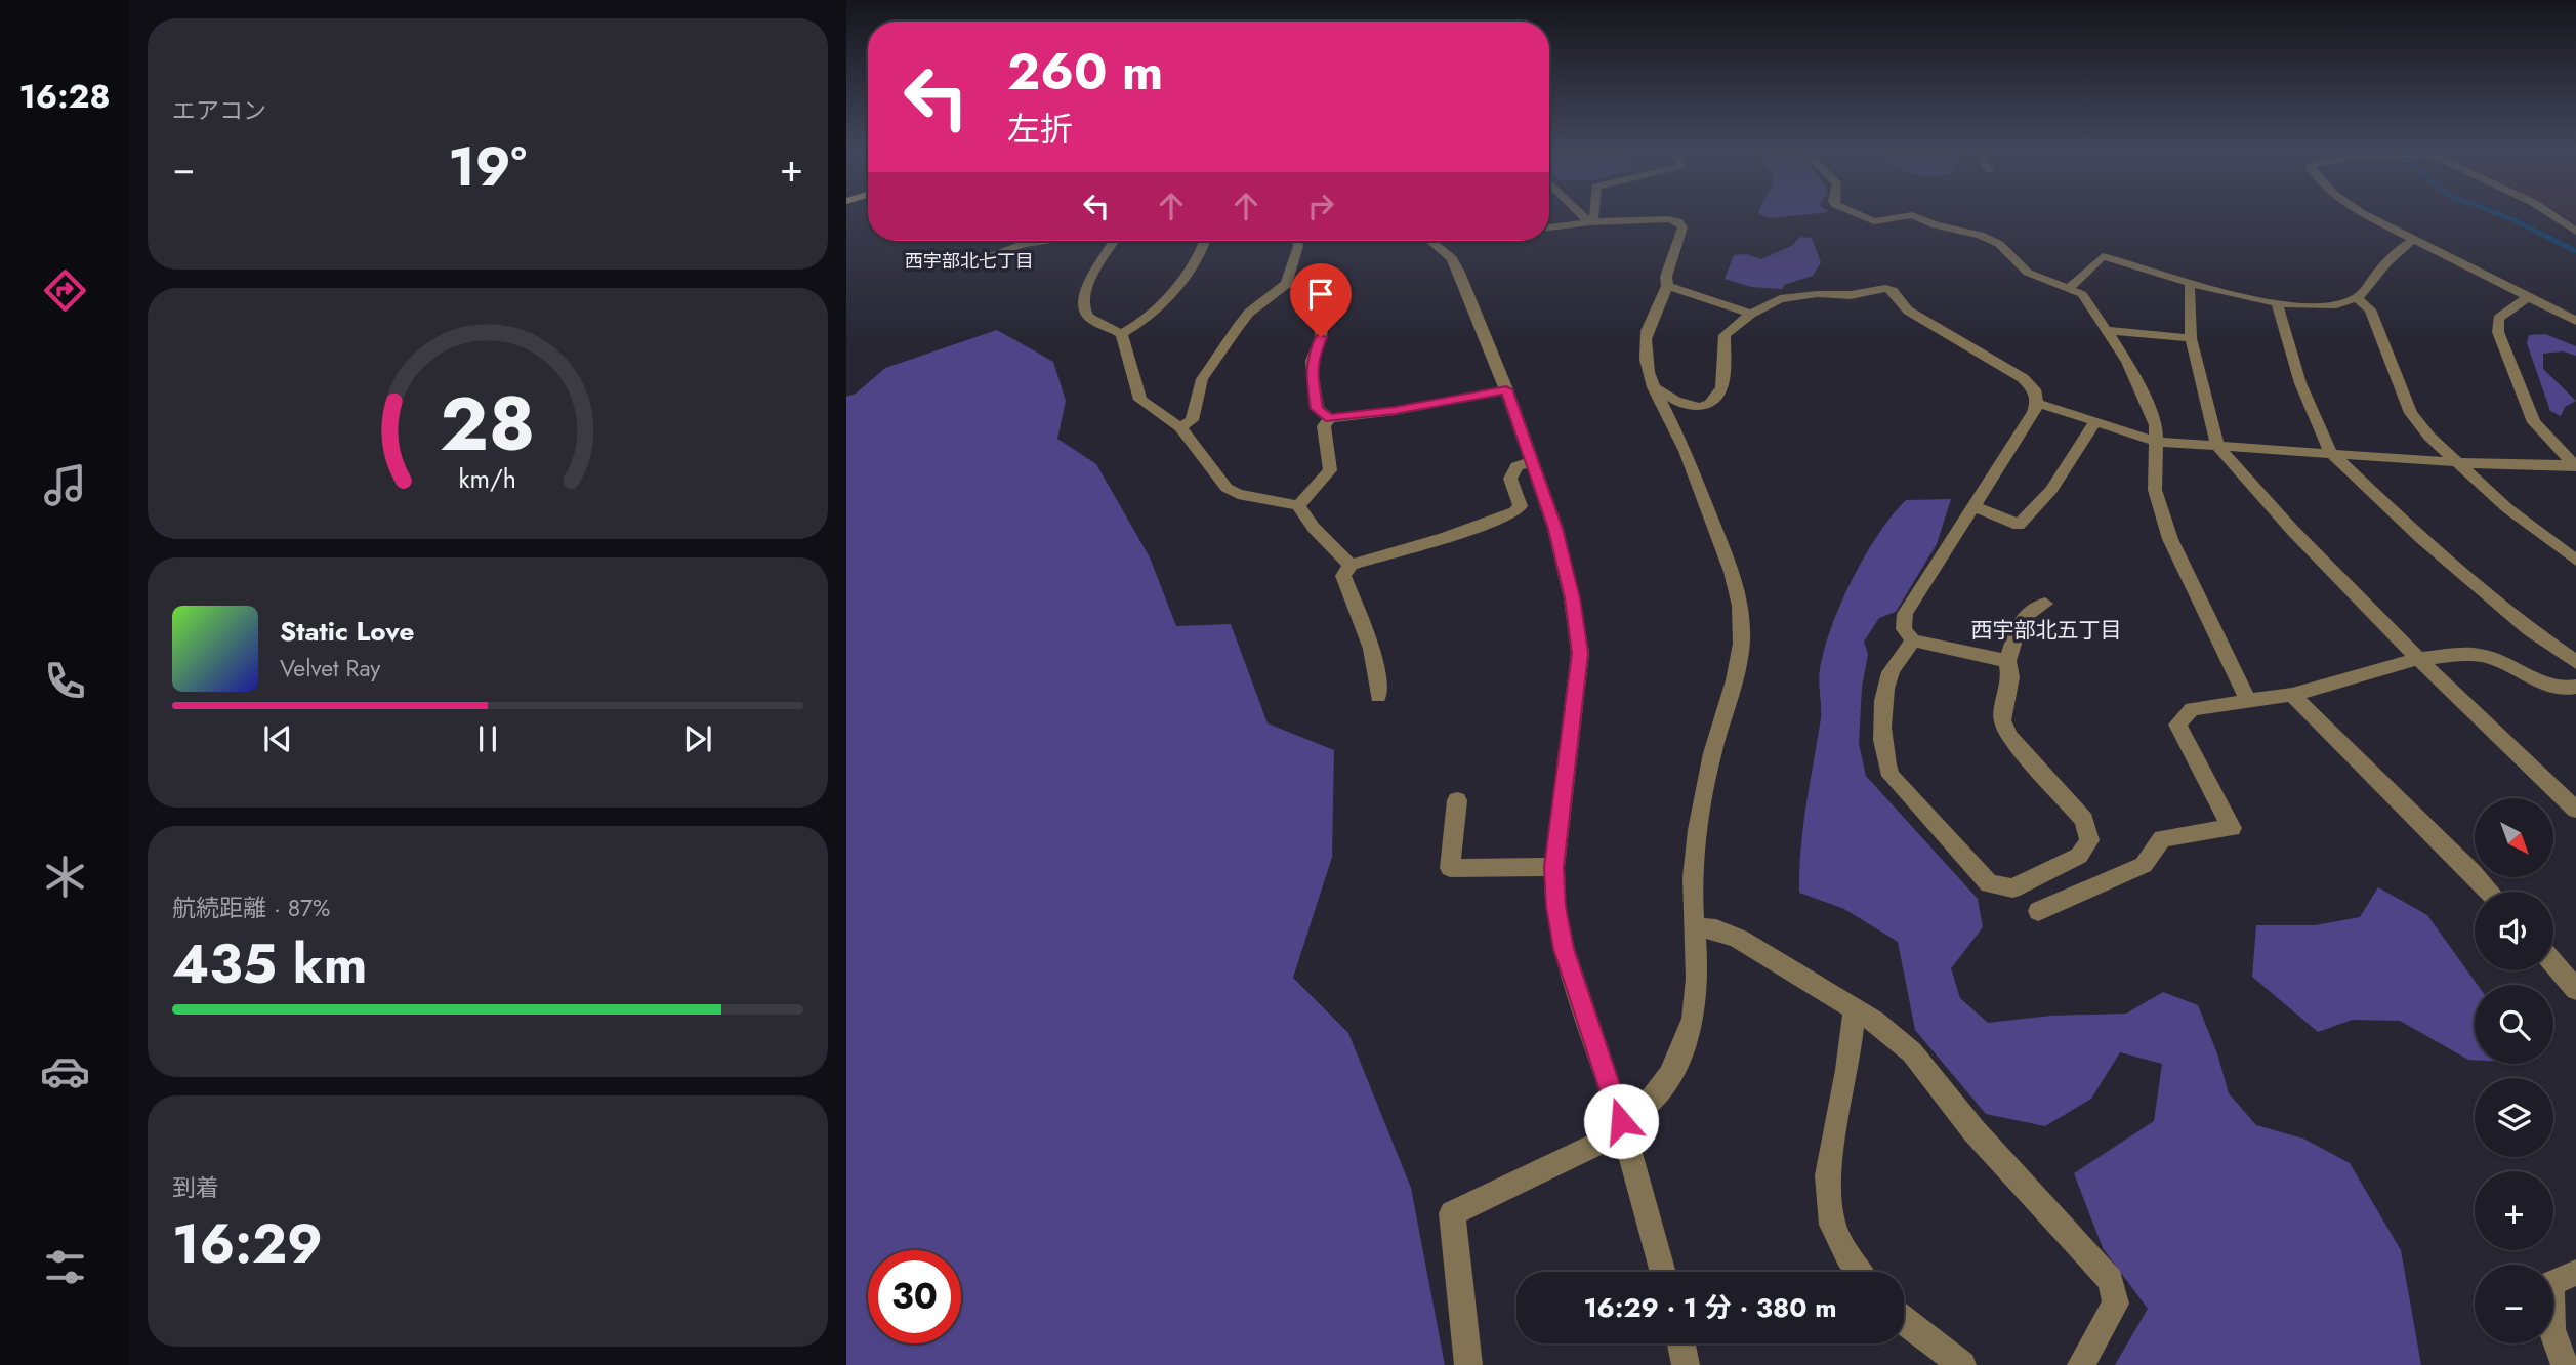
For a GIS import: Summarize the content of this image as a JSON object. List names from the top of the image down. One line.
{"districts":["西宇部北七丁目","西宇部北五丁目"],"north":"bottom right","page":{"tabs":"16:28","tile":["エアコン",["航続距離 · 87%","435 km"],["到着","16:29"]],"turn":["260 m","左折"],"heat":["−","19°","+"],"song":["Static Love","Velvet Ray"],"map_buttons":["+","−"],"limit":"30","trip":"16:29 · 1 分 · 380 m","gauge":["28","km/h"]}}
